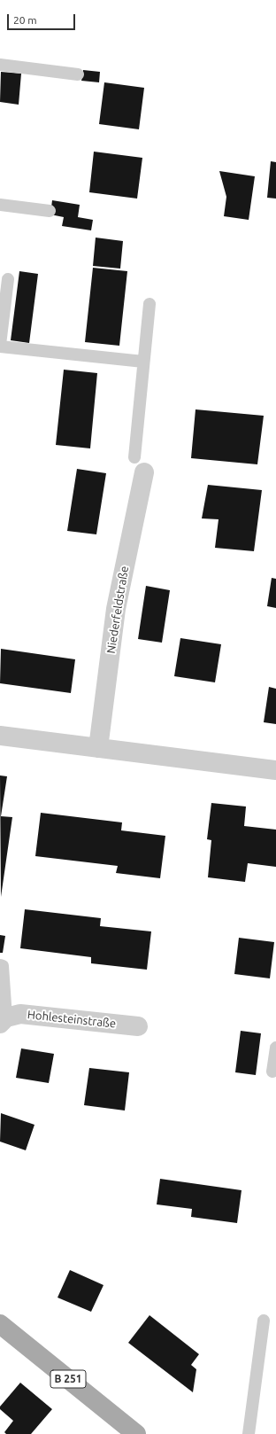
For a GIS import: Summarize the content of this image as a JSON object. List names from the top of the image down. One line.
{"streets":{"main road":["B 251"],"street":["Niederfeldstraße","Hohlesteinstraße"]},"scale_bar":"20 m"}
